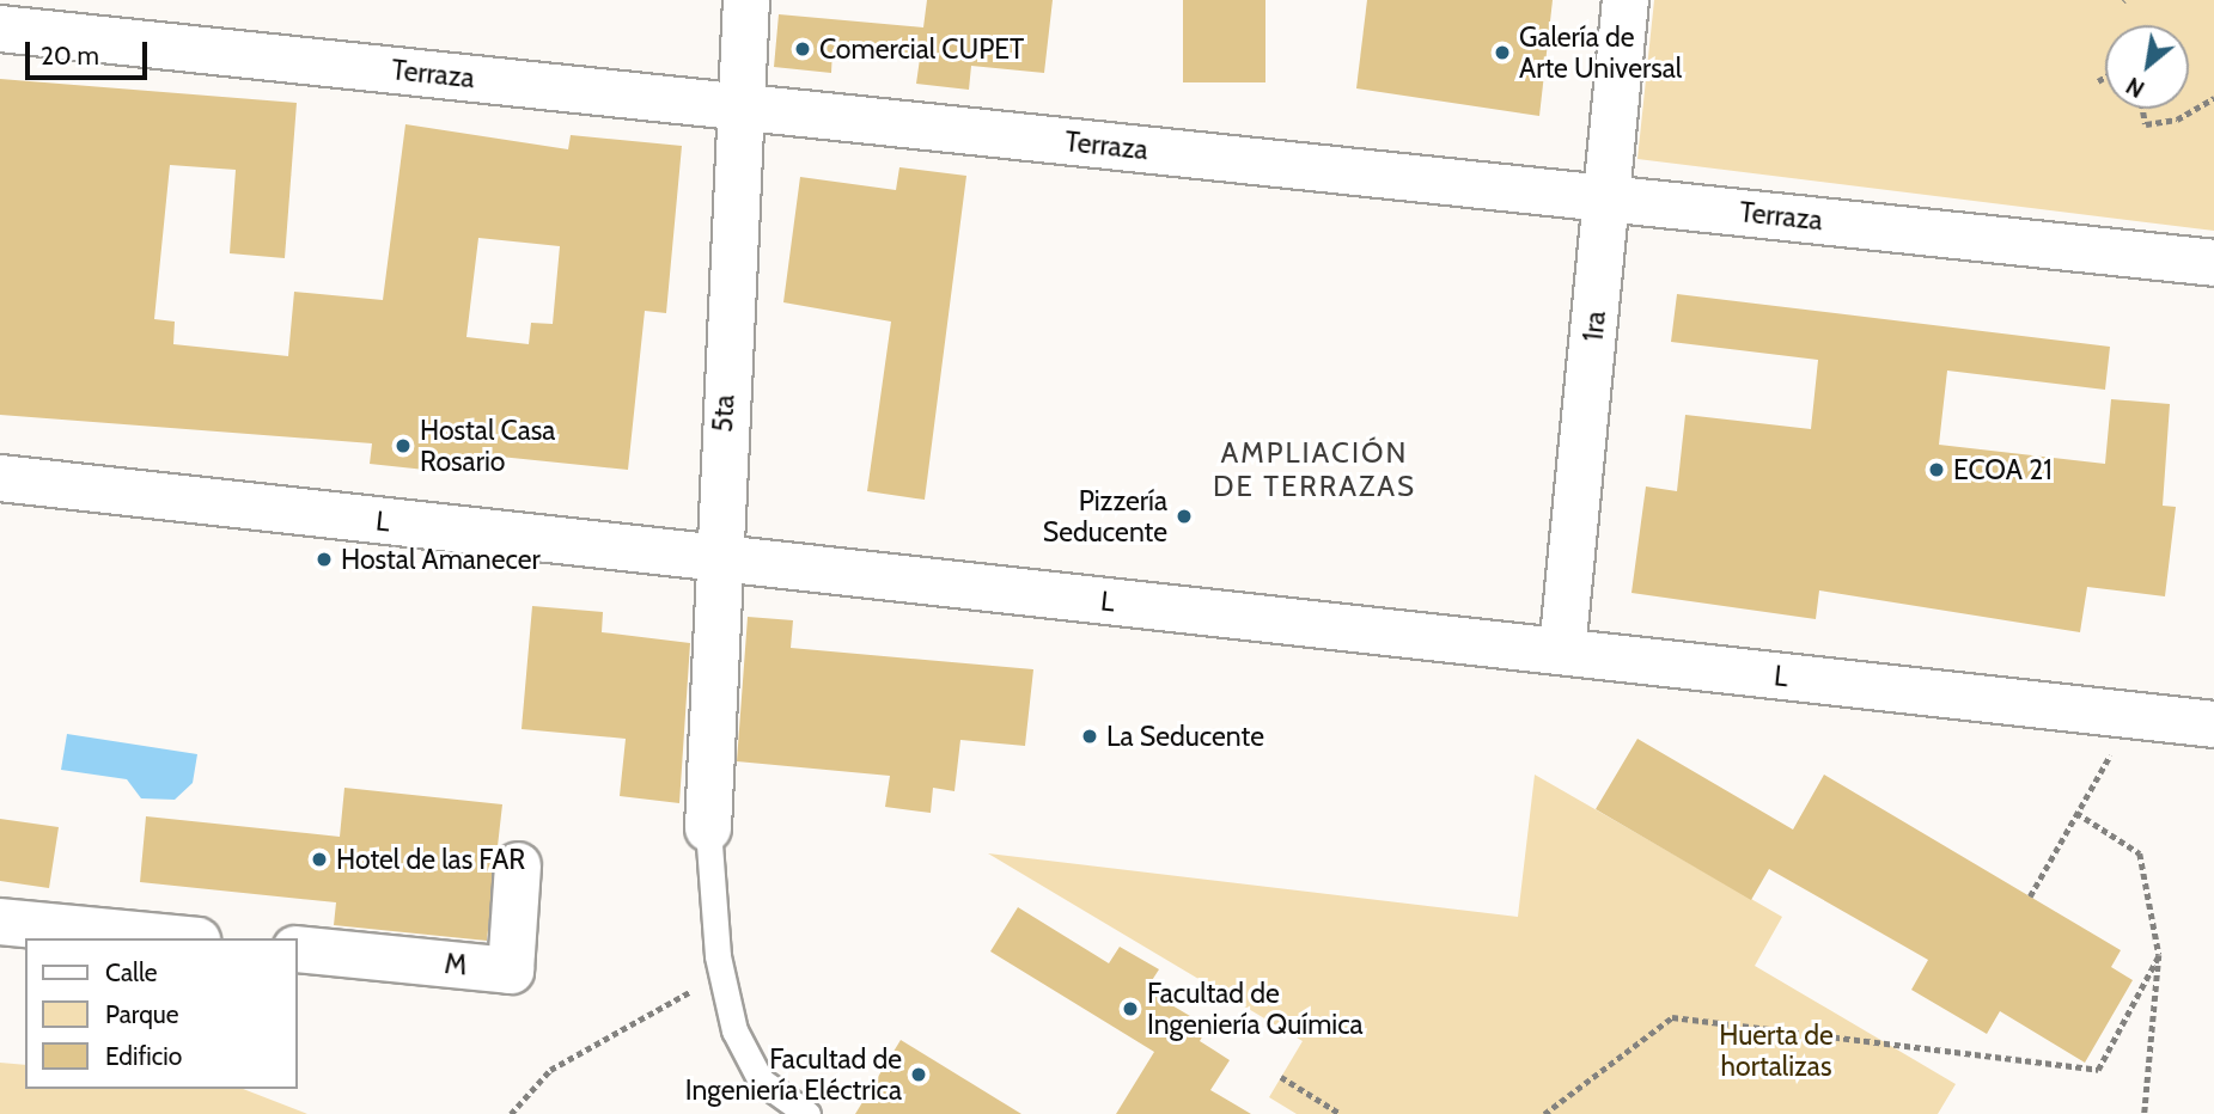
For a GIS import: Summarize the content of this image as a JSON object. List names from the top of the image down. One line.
{"streets":{"street":["Terraza","1ra","5ta","L","M"]},"crossings":[["Terraza","1ra"],["Terraza","5ta"],["1ra","L"],["5ta","L"]],"districts":["AMPLIACIÓN DE TERRAZAS"],"parks":["Huerta de hortalizas"],"places":["Comercial CUPET","Galería de Arte Universal","Hostal Casa Rosario","ECOA 21","Pizzería Seducente","Hostal Amanecer","La Seducente","Hotel de las FAR","Facultad de Ingeniería Química","Facultad de Ingeniería Eléctrica"],"legend":["Calle","Parque","Edificio"],"scale_bar":"20 m","north":"bottom left"}
